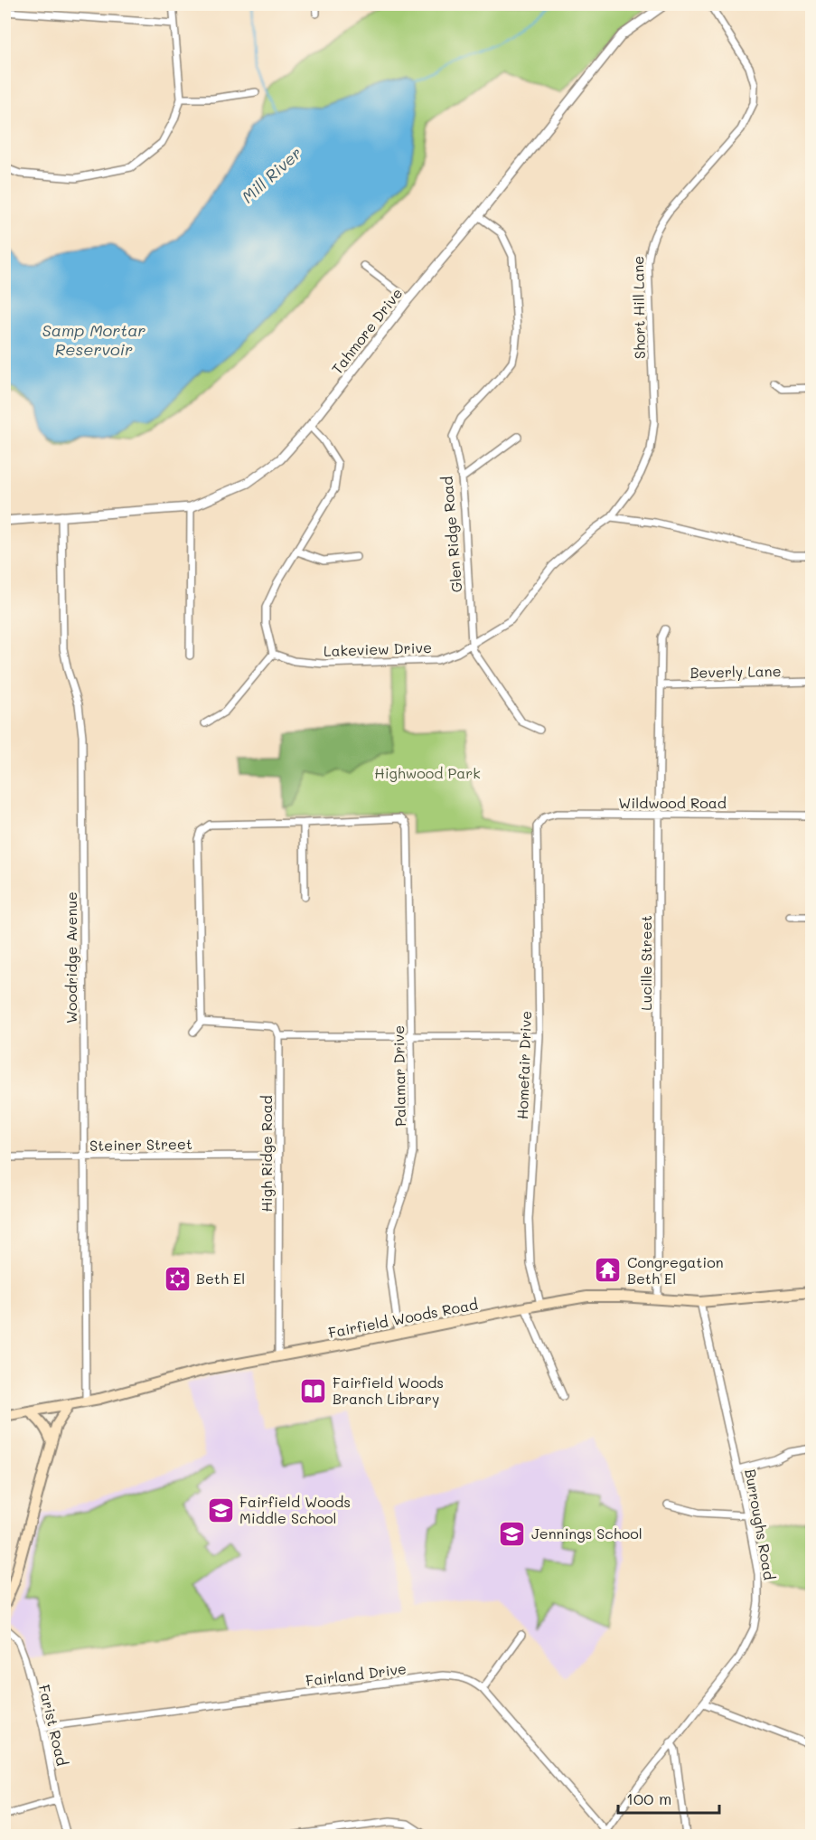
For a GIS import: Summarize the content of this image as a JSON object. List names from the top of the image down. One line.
{"streets":{"main road":["Fairfield Woods Road"],"street":["Short Hill Lane","Tahmore Drive","Glen Ridge Road","Lakeview Drive","Beverly Lane","Wildwood Road","Woodridge Avenue","Lucille Street","Homefair Drive","Palamar Drive","Steiner Street","High Ridge Road","Burroughs Road","Fairland Drive","Farist Road"]},"crossings":[["Short Hill Lane","Lakeview Drive"],["Tahmore Drive","Glen Ridge Road"],["Tahmore Drive","Woodridge Avenue"],["Glen Ridge Road","Lakeview Drive"],["Beverly Lane","Lucille Street"],["Wildwood Road","Lucille Street"],["Wildwood Road","Homefair Drive"],["Woodridge Avenue","Steiner Street"],["Woodridge Avenue","Fairfield Woods Road"],["Lucille Street","Fairfield Woods Road"],["Homefair Drive","Fairfield Woods Road"],["Palamar Drive","Fairfield Woods Road"],["Steiner Street","High Ridge Road"],["High Ridge Road","Fairfield Woods Road"],["Fairfield Woods Road","Burroughs Road"],["Burroughs Road","Fairland Drive"],["Fairland Drive","Farist Road"]],"water":["Mill River","Samp Mortar Reservoir"],"parks":["Highwood Park"],"places":{"temple":["Congregation Beth El"],"synagogue":["Beth El"],"library":["Fairfield Woods Branch Library"],"school or university":["Fairfield Woods Middle School","Jennings School"]},"scale_bar":"100 m"}
